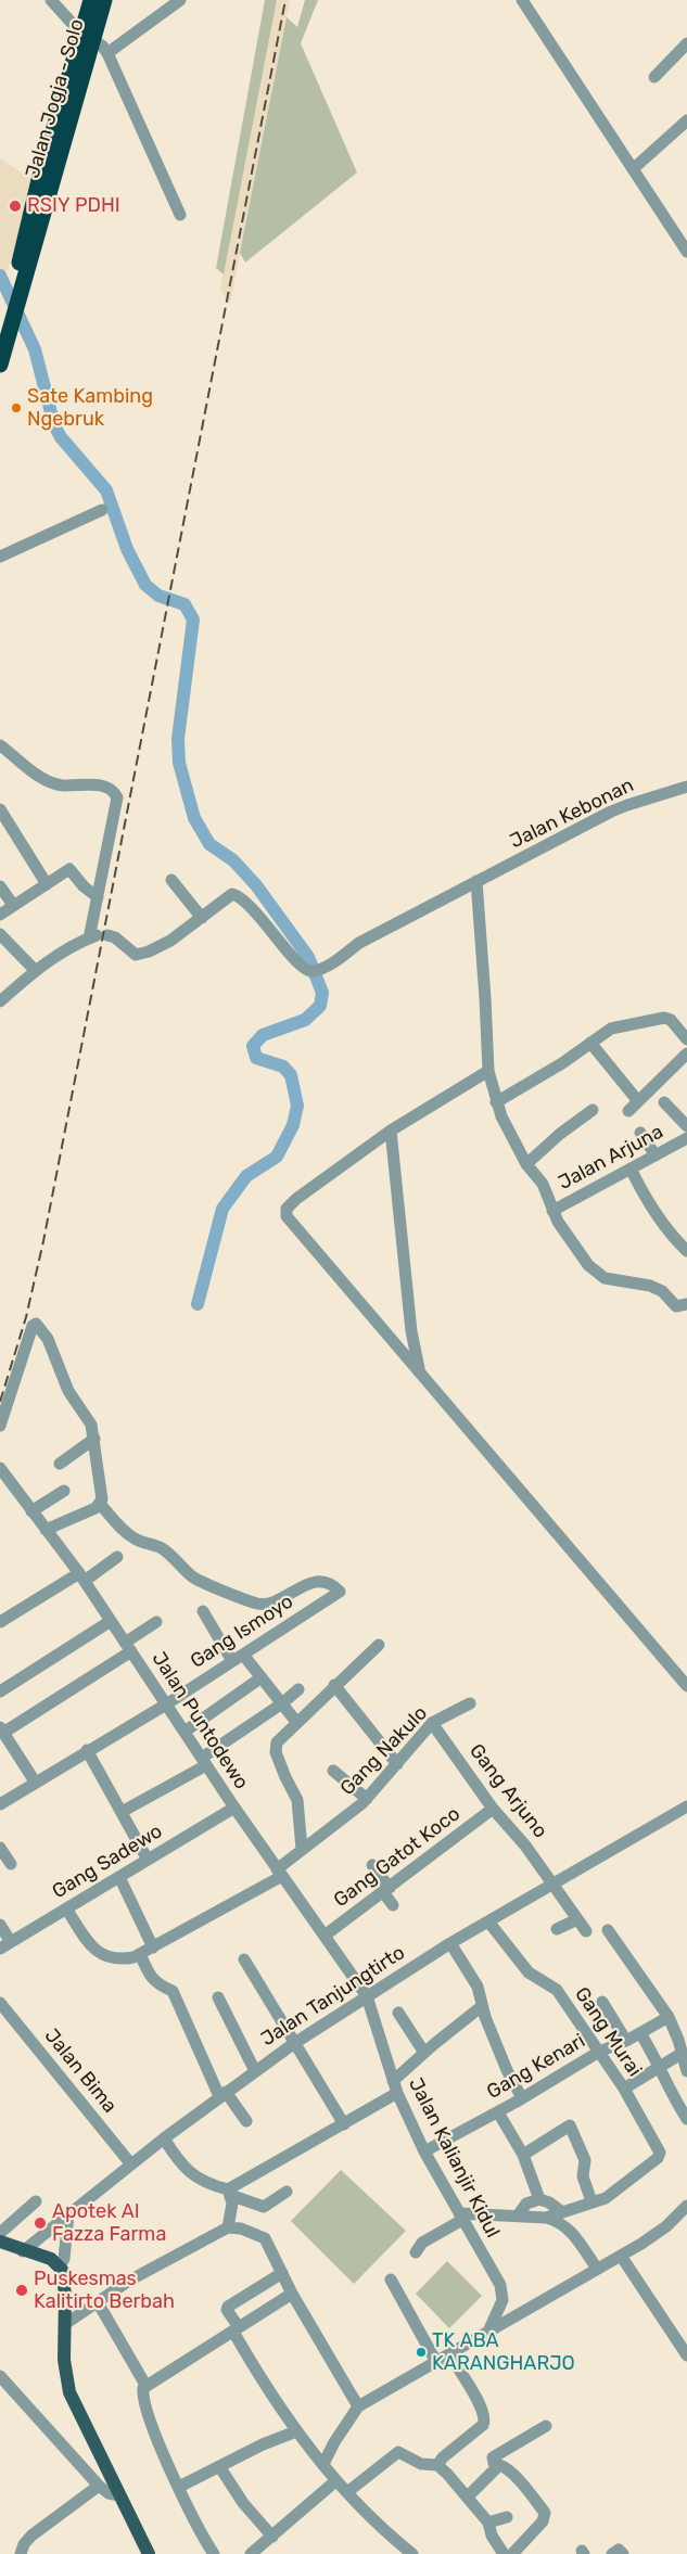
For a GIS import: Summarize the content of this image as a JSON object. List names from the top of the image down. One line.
{"streets":{"highway":["Jalan Jogja - Solo"],"street":["Jalan Kebonan","Jalan Arjuna","Gang Ismoyo","Jalan Puntodewo","Gang Nakulo","Gang Arjuno","Gang Gatot Koco","Gang Sadewo","Jalan Tanjungtirto","Gang Murai","Gang Kenari","Jalan Bima","Jalan Kalianjir Kidul"]},"crossings":[["Gang Ismoyo","Jalan Puntodewo"],["Jalan Puntodewo","Gang Nakulo"],["Jalan Puntodewo","Gang Gatot Koco"],["Jalan Puntodewo","Gang Sadewo"],["Jalan Puntodewo","Jalan Tanjungtirto"],["Jalan Puntodewo","Jalan Kalianjir Kidul"],["Gang Nakulo","Gang Arjuno"],["Gang Nakulo","Gang Sadewo"],["Gang Arjuno","Gang Gatot Koco"],["Gang Arjuno","Jalan Tanjungtirto"],["Jalan Tanjungtirto","Gang Murai"],["Jalan Tanjungtirto","Jalan Bima"],["Jalan Tanjungtirto","Jalan Kalianjir Kidul"],["Gang Murai","Gang Kenari"],["Gang Kenari","Jalan Kalianjir Kidul"]],"places":["RSIY PDHI","Sate Kambing Ngebruk","Apotek Al Fazza Farma","Puskesmas Kalitirto Berbah","TK ABA KARANGHARJO"]}
